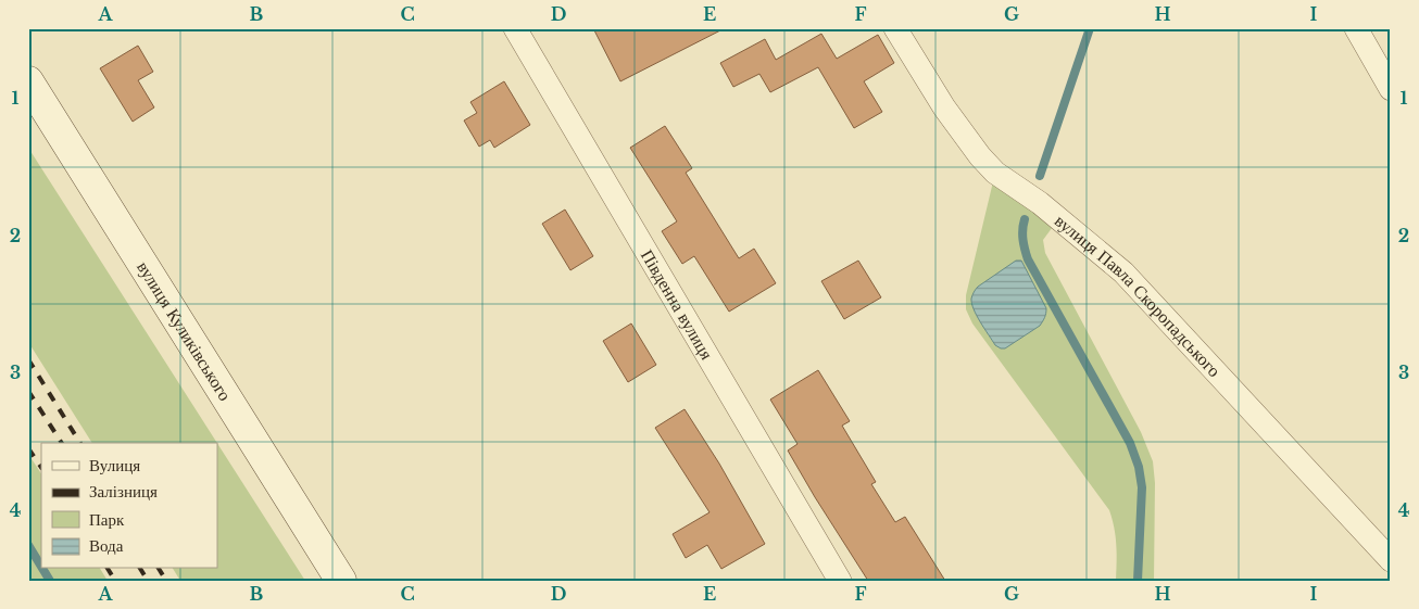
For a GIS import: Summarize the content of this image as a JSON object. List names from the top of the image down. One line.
{"streets":{"street":["вулиця Павла Скоропадського","Південна вулиця","вулиця Куликівського"]},"legend":["Вулиця","Залізниця","Парк","Вода"],"grid":{"columns":["A","B","C","D","E","F","G","H","I"],"rows":["1","2","3","4"]}}
